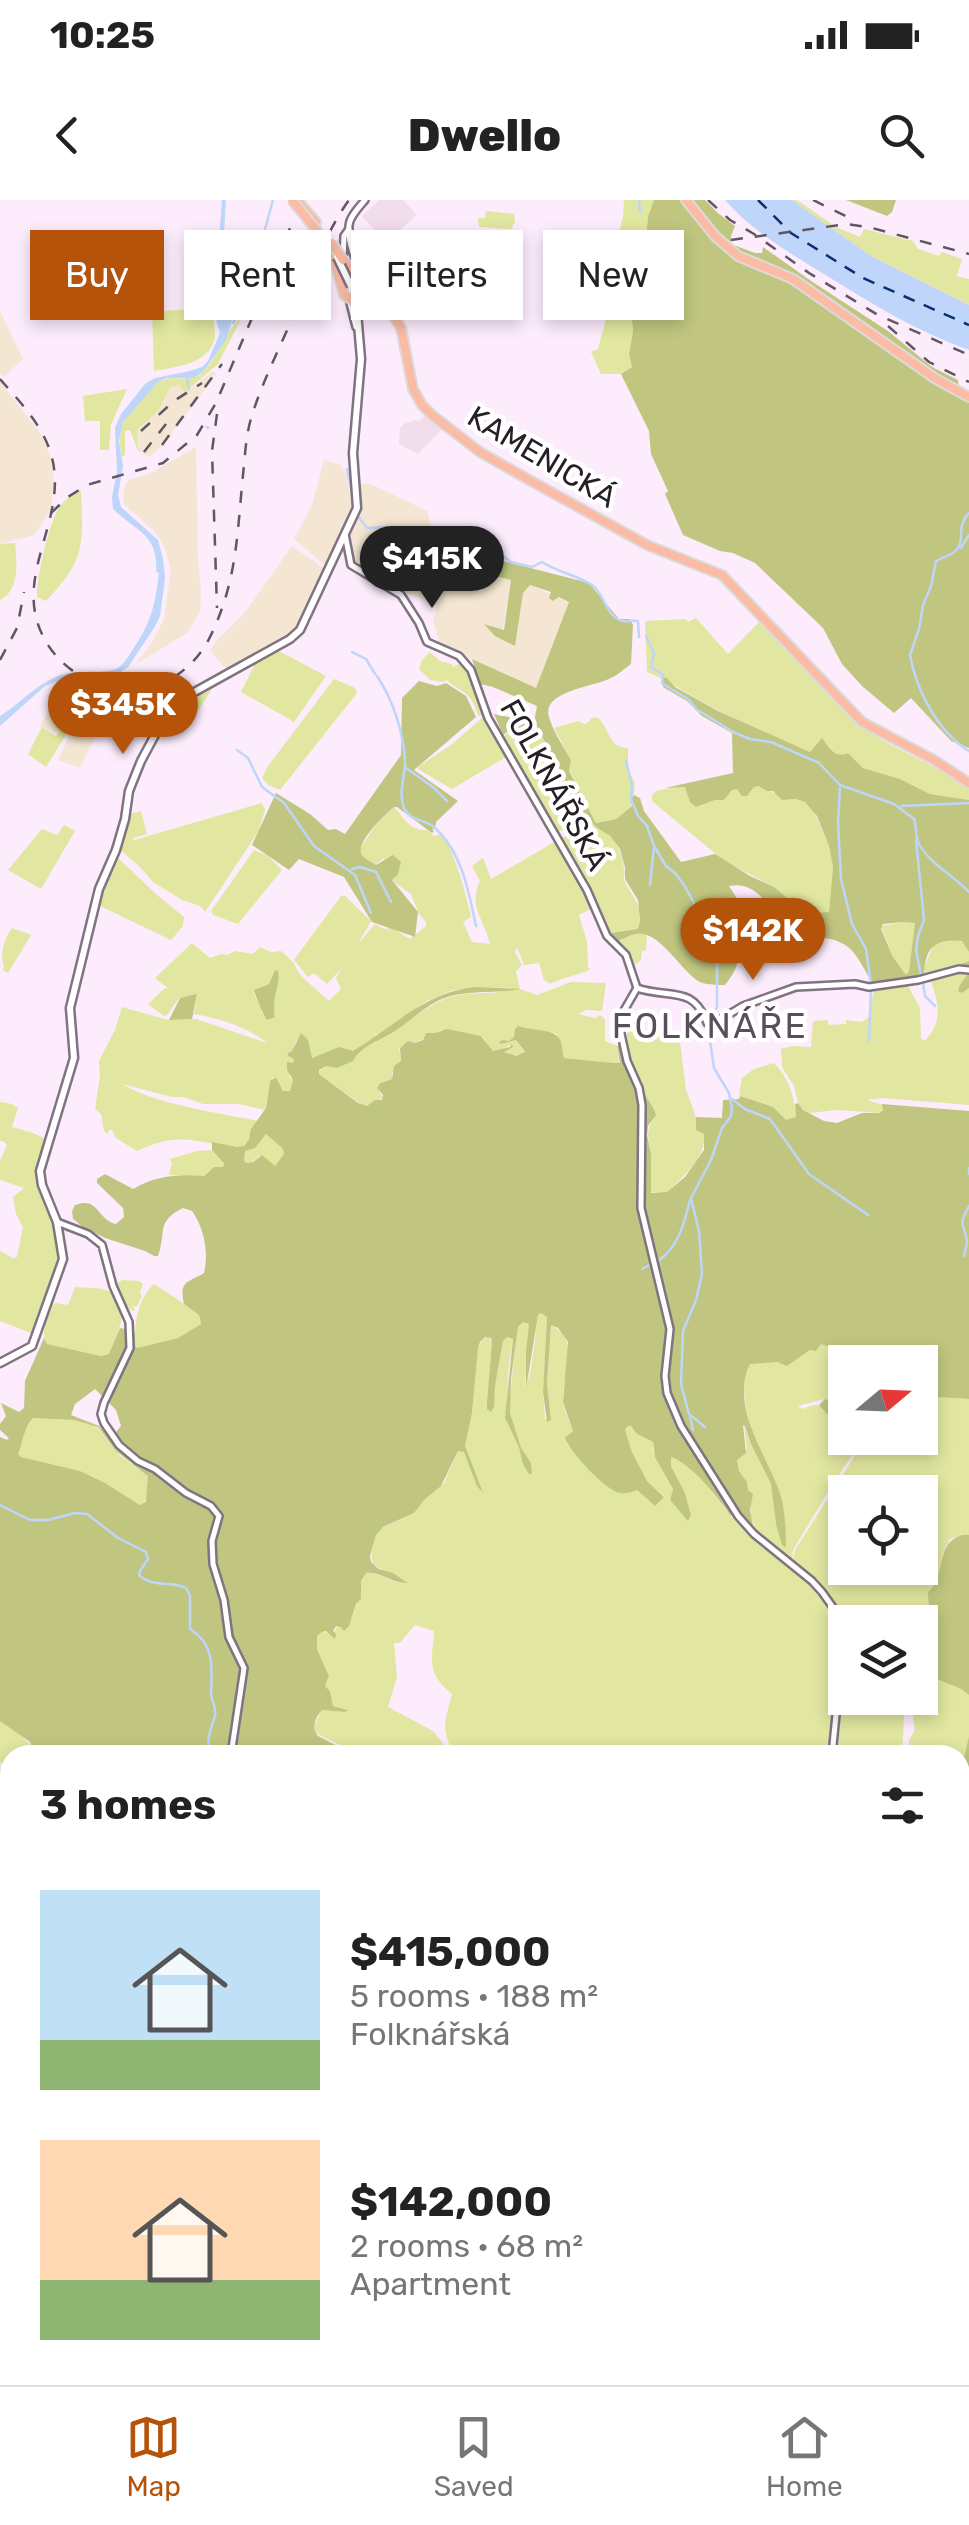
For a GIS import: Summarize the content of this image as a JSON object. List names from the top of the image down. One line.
{"streets":{"main road":["KAMENICKÁ"],"street":["FOLKNÁŘSKÁ"]},"districts":["FOLKNÁŘE"],"north":"right","page":{"status":"10:25","header":"Dwello","chip":["Buy","Rent","Filters","New"],"price":["$415K","$345K","$142K"],"heading":"3 homes","list":[{"name":"$415,000","note":"5 rooms · 188 m² · Folknářská"},{"name":"$142,000","note":"2 rooms · 68 m² · Apartment"}],"tabs":["Map","Saved","Home"]}}
